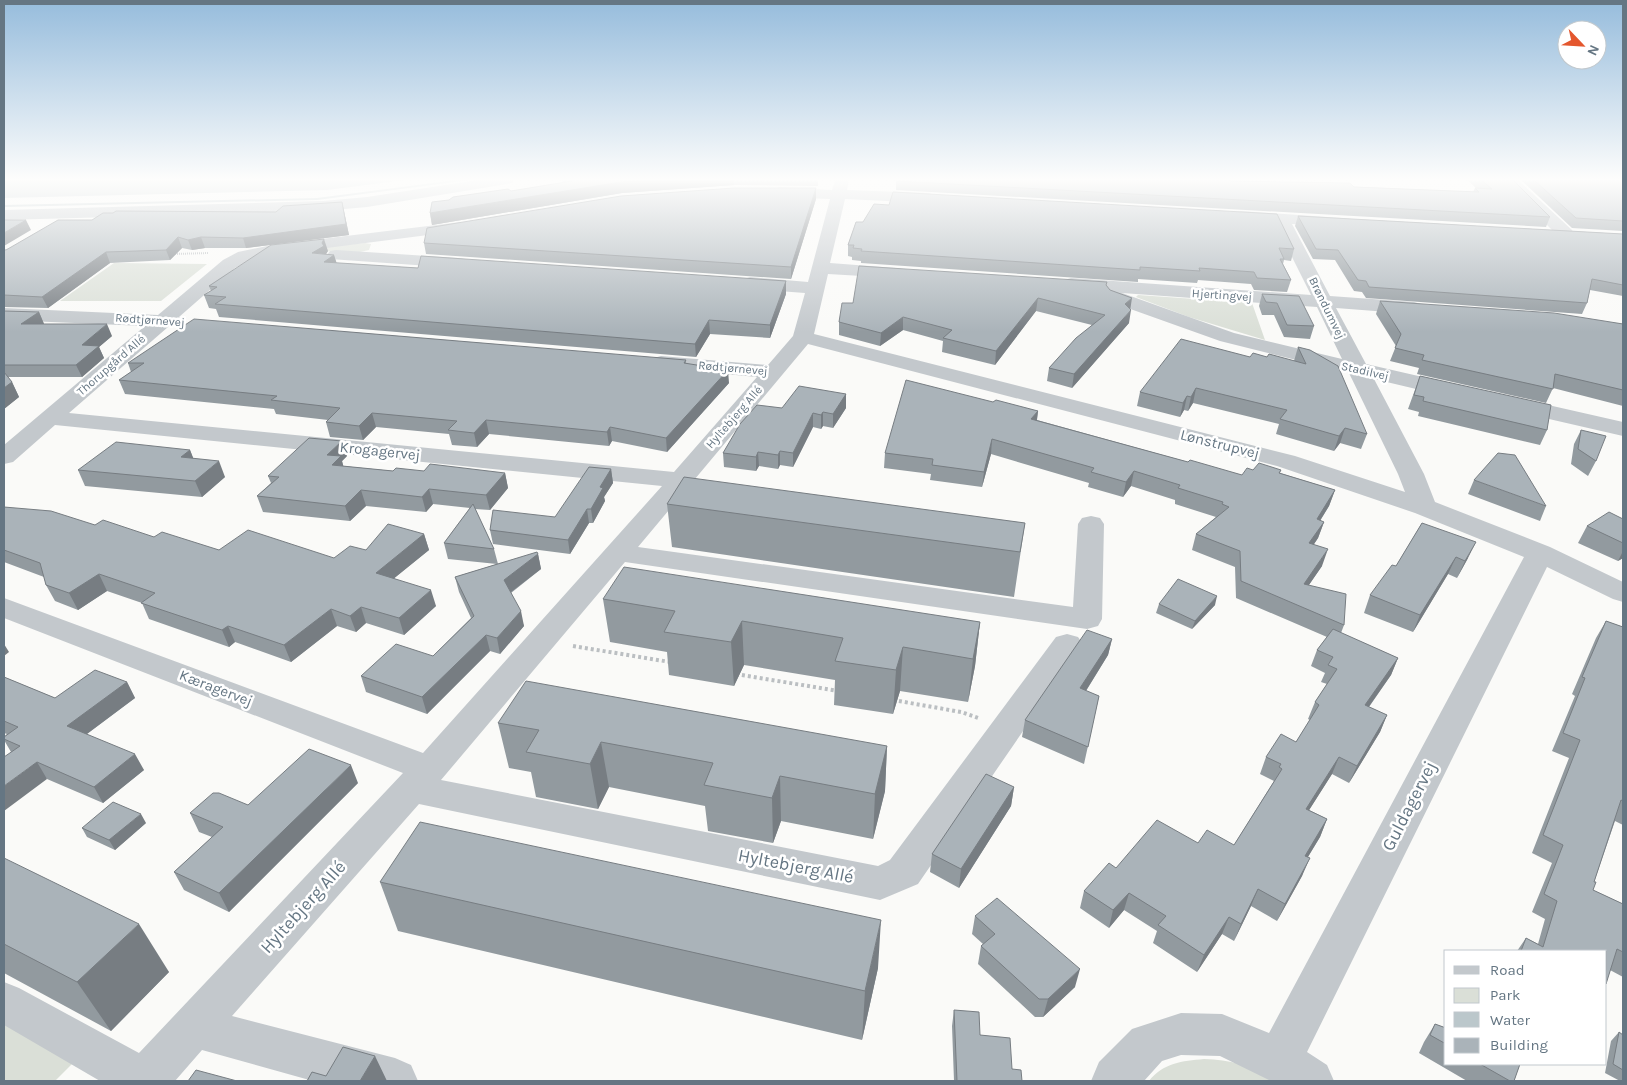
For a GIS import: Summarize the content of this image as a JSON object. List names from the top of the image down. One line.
{"streets":{"street":["Hjertingvej","Brøndumvej","Rødtjørnevej","Thorupgård Allé","Stadilvej","Hyltebjerg Allé","Lønstrupvej","Krogagervej","Kæragervej","Guldagervej"]},"crossings":[["Hjertingvej","Brøndumvej"],["Hjertingvej","Stadilvej"],["Brøndumvej","Stadilvej"],["Brøndumvej","Lønstrupvej"],["Rødtjørnevej","Thorupgård Allé"],["Rødtjørnevej","Hyltebjerg Allé"],["Thorupgård Allé","Krogagervej"],["Hyltebjerg Allé","Lønstrupvej"],["Hyltebjerg Allé","Krogagervej"],["Hyltebjerg Allé","Kæragervej"],["Lønstrupvej","Guldagervej"]],"legend":["Road","Park","Water","Building"],"north":"bottom right"}
